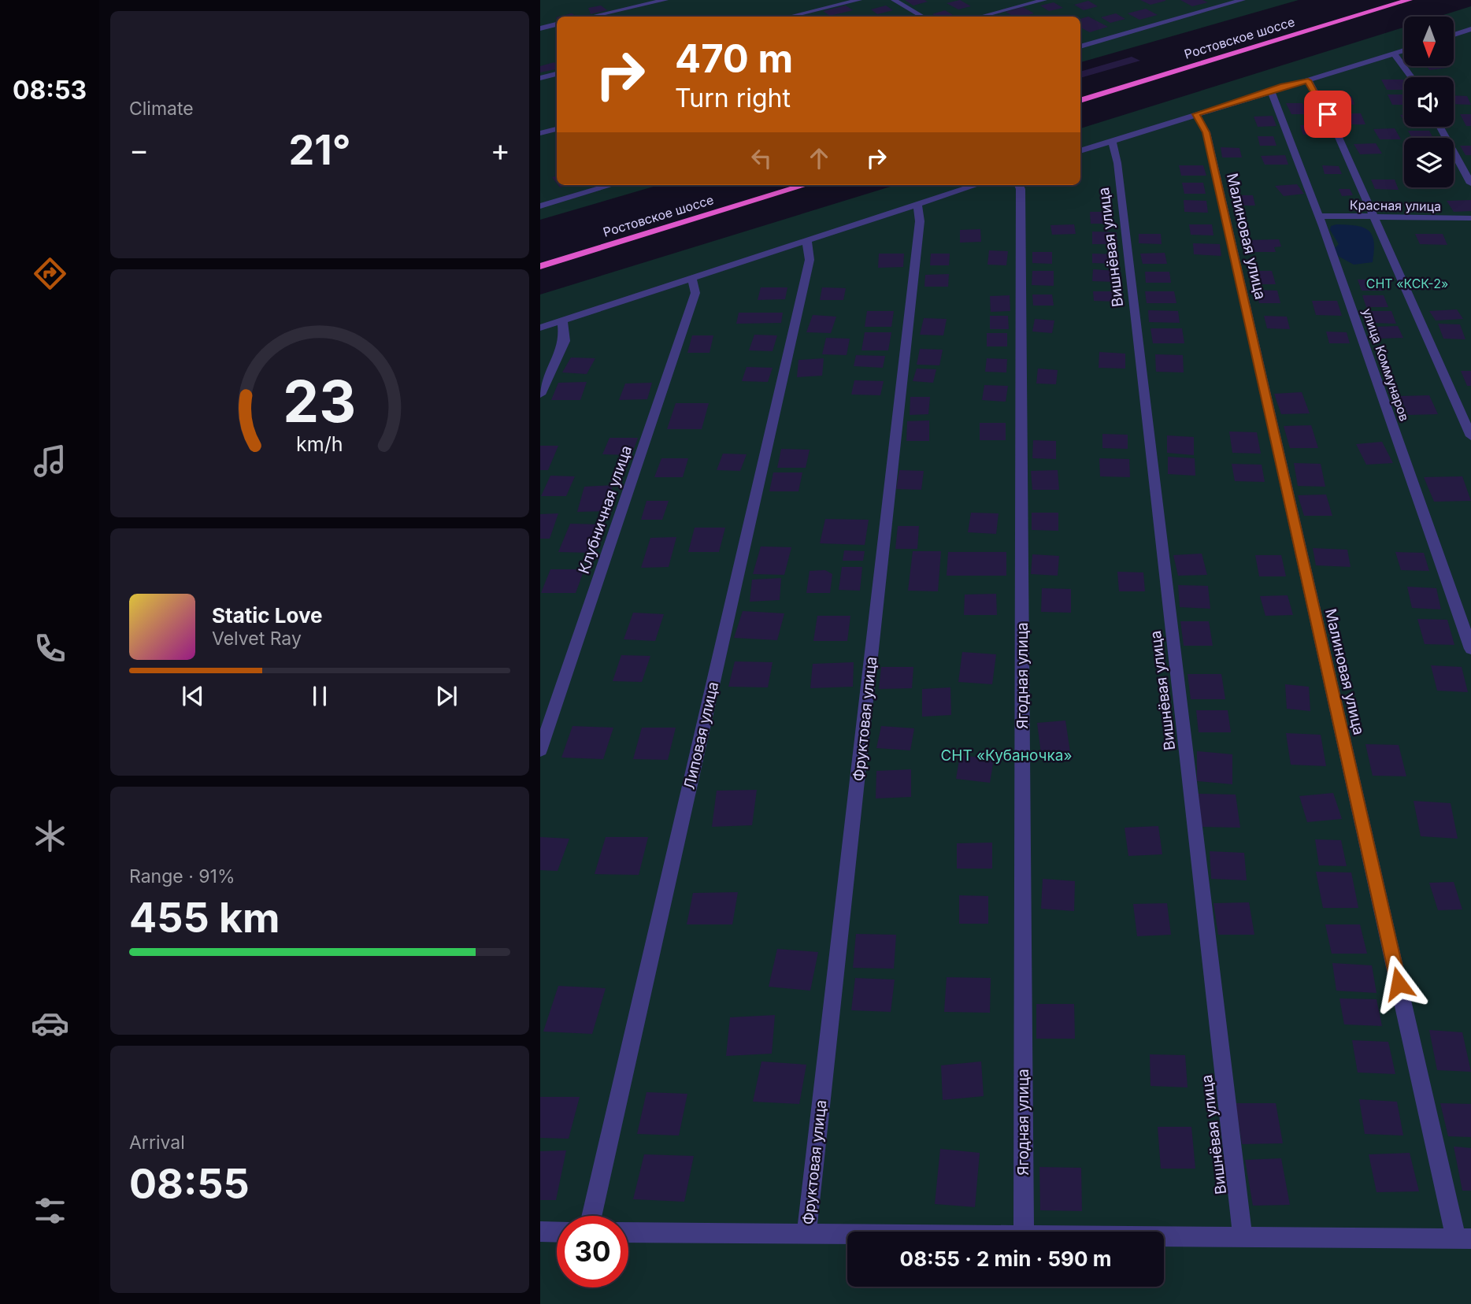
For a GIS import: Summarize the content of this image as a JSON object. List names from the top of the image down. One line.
{"streets":{"highway":["Ростовское шоссе"],"street":["Красная улица","Малиновая улица","Вишнёвая улица","улица Коммунаров","Клубничная улица","Ягодная улица","Фруктовая улица","Липовая улица"]},"crossings":[["Красная улица","улица Коммунаров"]],"parks":["СНТ «КСК-2»","СНТ «Кубаночка»"],"north":"bottom","page":{"tabs":"08:53","tile":["Climate",["Range · 91%","455 km"],["Arrival","08:55"]],"turn":["470 m","Turn right"],"heat":["−","21°","+"],"song":["Static Love","Velvet Ray"],"limit":"30","trip":"08:55 · 2 min · 590 m","gauge":["23","km/h"]}}
